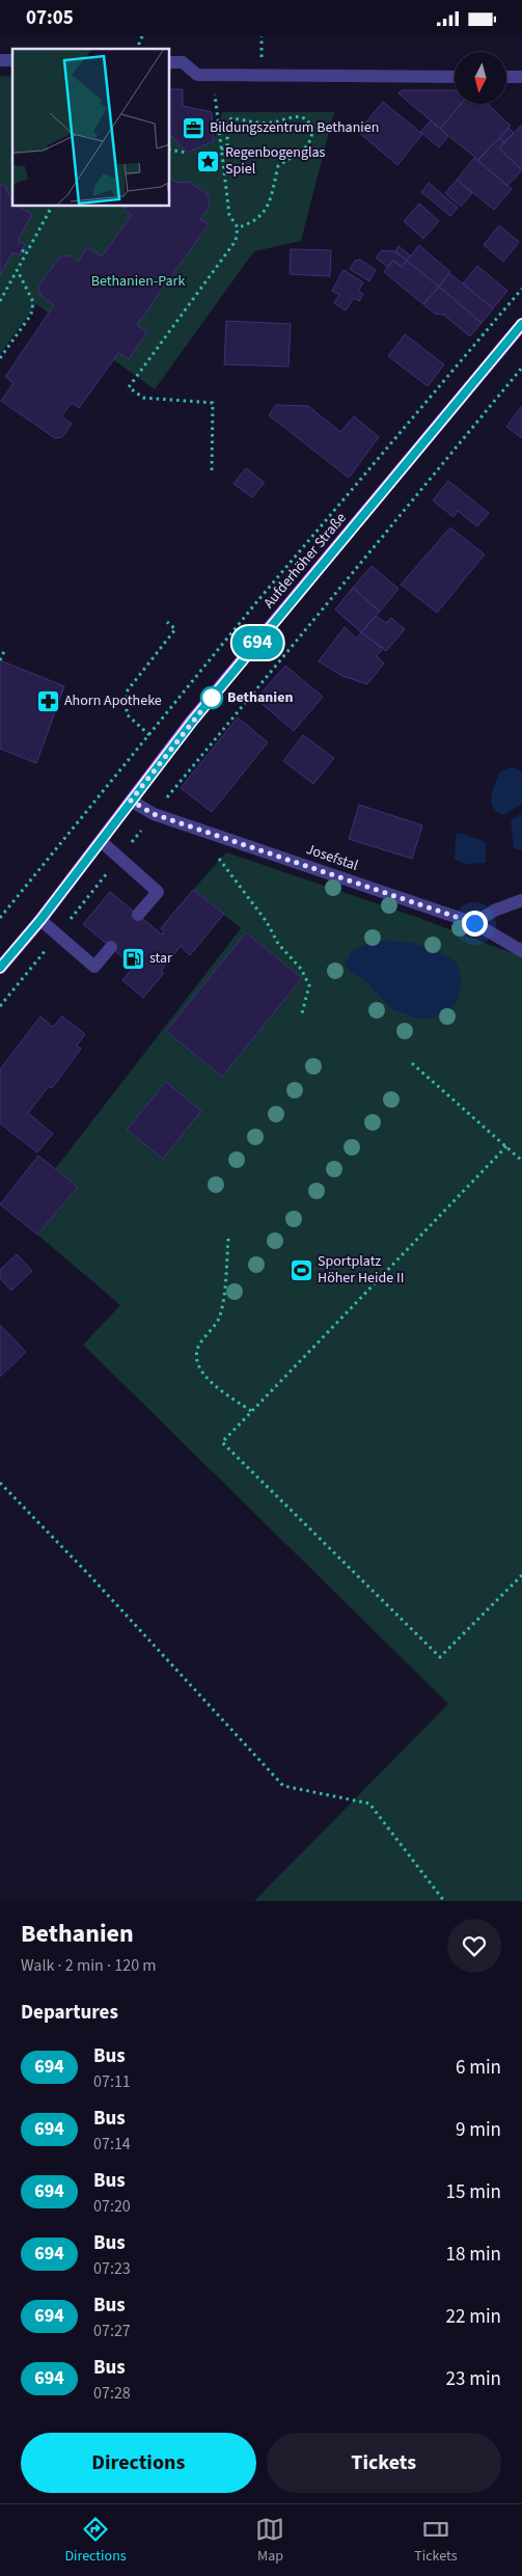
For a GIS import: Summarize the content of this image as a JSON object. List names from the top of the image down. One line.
{"streets":{"main road":["Aufderhöher Straße"],"street":["Josefstal"]},"crossings":[["Aufderhöher Straße","Josefstal"]],"parks":["Bethanien-Park"],"places":{"office":["Bildungszentrum Bethanien"],"place":["Regenbogenglas Spiel"],"other":["Bethanien"],"pharmacy":["Ahorn Apotheke"],"fuel station":["star"],"sports":["Sportplatz Höher Heide II"]},"lines":["bus line 694"],"north":"bottom","page":{"status":"07:05","on_map":"694","heading":[["Bethanien","Walk · 2 min · 120 m"],"Departures"],"list":[{"mark":"694","name":"Bus","note":"07:11","value":"6 min"},{"mark":"694","name":"Bus","note":"07:14","value":"9 min"},{"mark":"694","name":"Bus","note":"07:20","value":"15 min"},{"mark":"694","name":"Bus","note":"07:23","value":"18 min"},{"mark":"694","name":"Bus","note":"07:27","value":"22 min"},{"mark":"694","name":"Bus","note":"07:28","value":"23 min"}],"buttons":["Directions","Tickets"],"tabs":["Directions","Map","Tickets"]}}
